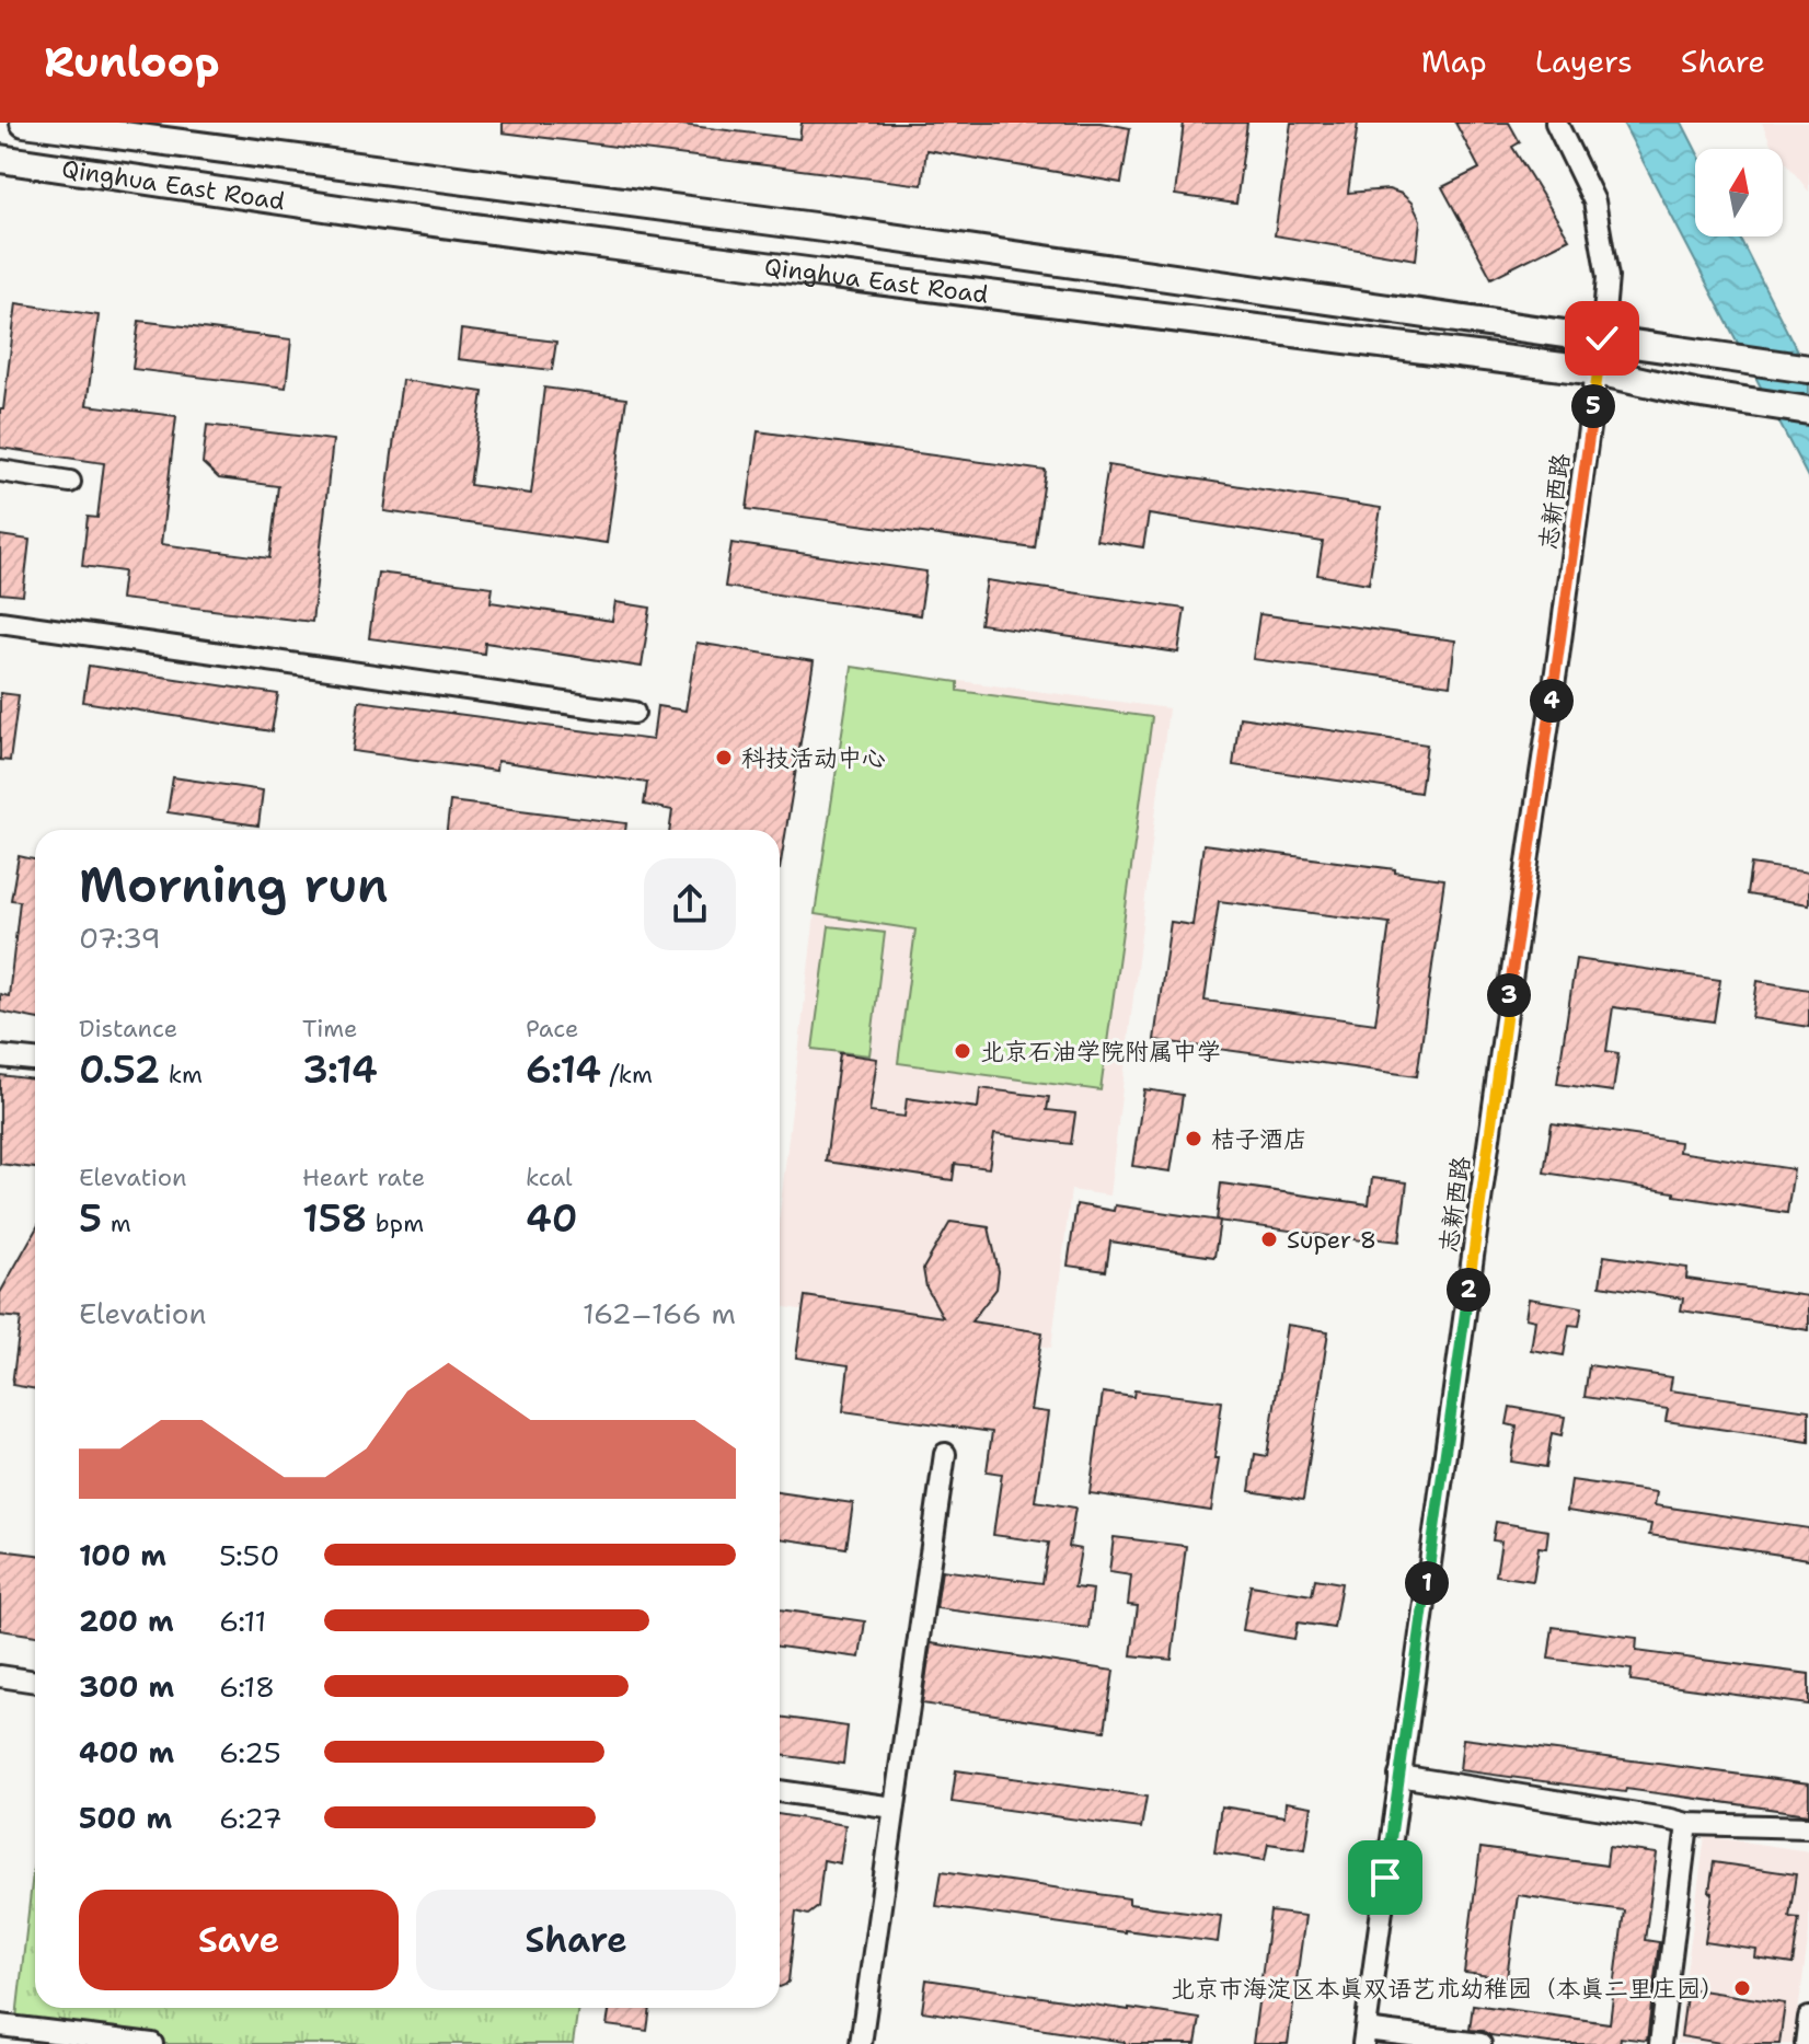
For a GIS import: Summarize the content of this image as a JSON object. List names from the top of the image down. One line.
{"streets":{"main road":["Qinghua East Road"],"street":["志新西路"]},"crossings":[["Qinghua East Road","志新西路"]],"places":["科技活动中心","北京石油学院附属中学","桔子酒店","Super 8","北京市海淀区本真双语艺术幼稚园（本真二里庄园）"],"north":"top","page":{"header":"Runloop","nav":["Map","Layers","Share"],"pins":["5","4","3","2","1"],"heading":["Morning run","07:39"],"stats":[["Distance","0.52 km"],["Time","3:14"],["Pace","6:14 /km"],["Elevation","5 m"],["Heart rate","158 bpm"],["kcal","40"]],"chart":["Elevation","162–166 m"],"list":[{"name":"100 m","note":"5:50"},{"name":"200 m","note":"6:11"},{"name":"300 m","note":"6:18"},{"name":"400 m","note":"6:25"},{"name":"500 m","note":"6:27"}],"buttons":["Save","Share"]}}
